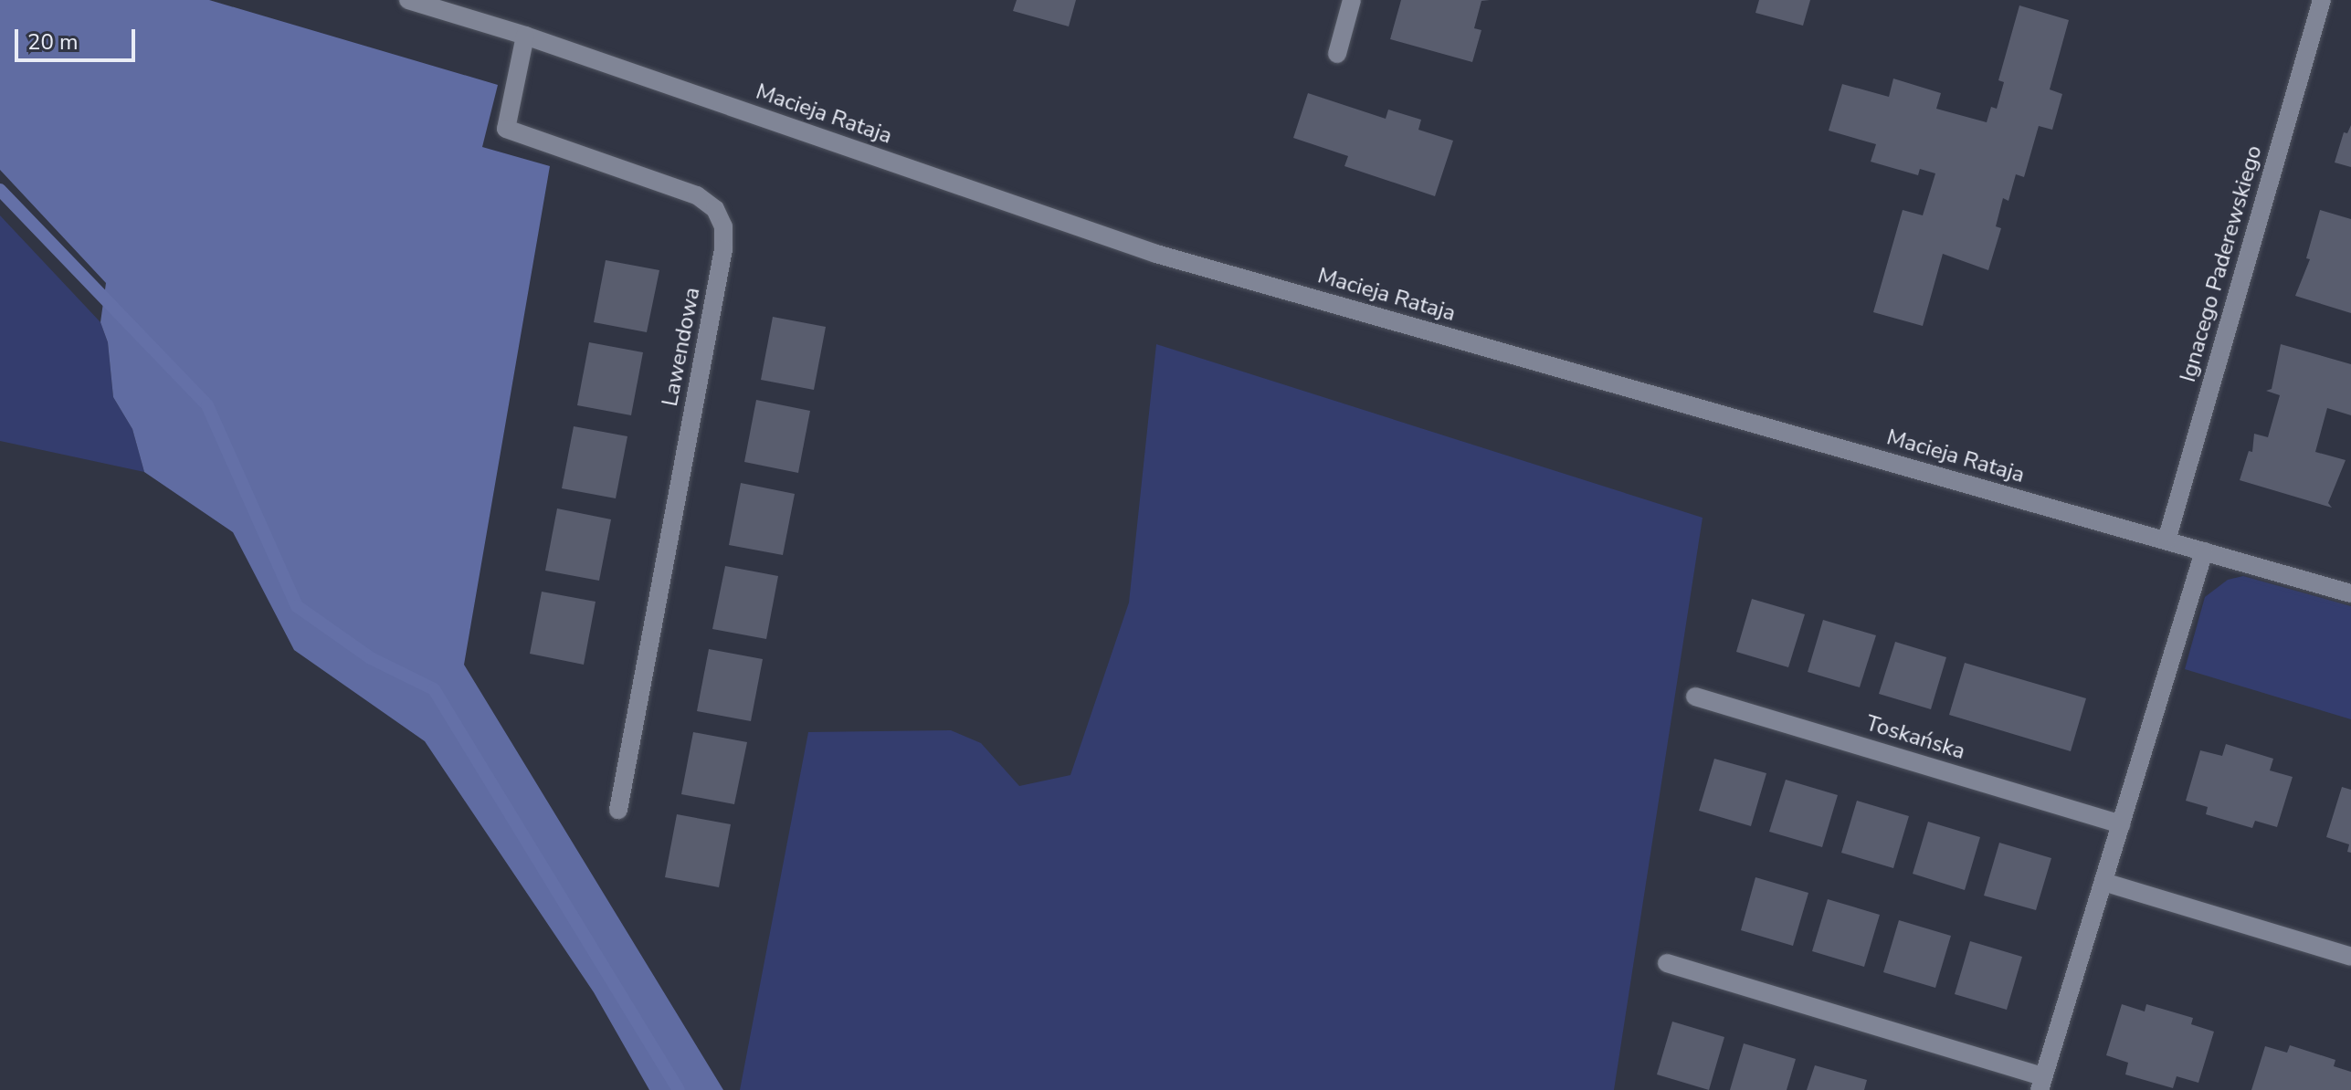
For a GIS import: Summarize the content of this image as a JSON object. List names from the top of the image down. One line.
{"streets":{"street":["Macieja Rataja","Ignacego Paderewskiego","Lawendowa","Toskańska"]},"crossings":[["Macieja Rataja","Ignacego Paderewskiego"],["Macieja Rataja","Lawendowa"]],"scale_bar":"20 m"}
